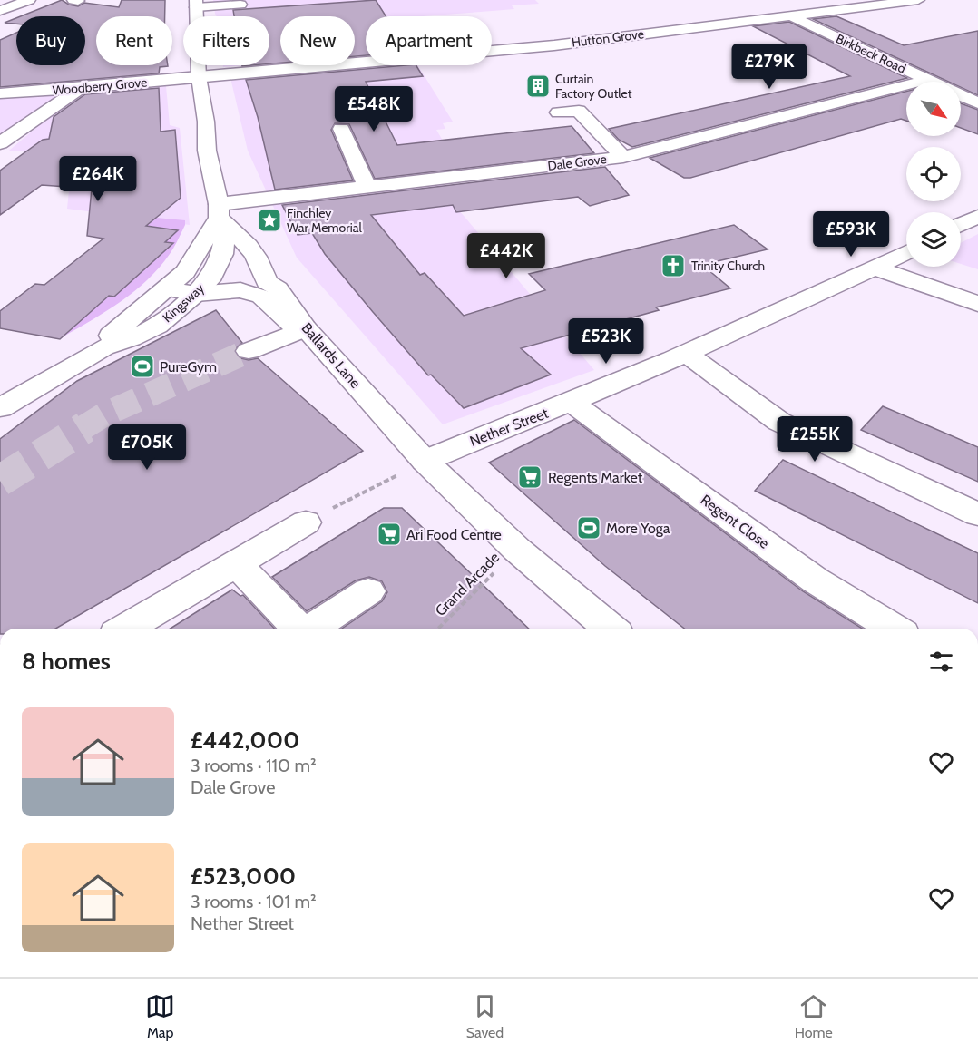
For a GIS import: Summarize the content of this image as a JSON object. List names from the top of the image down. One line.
{"streets":{"street":["Hutton Grove","Birkbeck Road","Woodberry Grove","Dale Grove","Kingsway","Ballards Lane","Nether Street","Regent Close"],"path":["Grand Arcade"]},"crossings":[["Hutton Grove","Birkbeck Road"],["Hutton Grove","Woodberry Grove"],["Birkbeck Road","Dale Grove"],["Dale Grove","Kingsway"],["Dale Grove","Ballards Lane"],["Kingsway","Ballards Lane"],["Ballards Lane","Nether Street"],["Ballards Lane","Grand Arcade"],["Nether Street","Regent Close"]],"places":{"building":["Curtain Factory Outlet"],"place":["Finchley War Memorial"],"church":["Trinity Church"],"sports":["PureGym","More Yoga"],"supermarket":["Regents Market","Ari Food Centre"]},"north":"bottom right","page":{"chip":["Buy","Rent","Filters","New","Apartment"],"price":["£279K","£548K","£264K","£593K","£442K","£523K","£255K","£705K"],"heading":"8 homes","list":[{"name":"£442,000","note":"3 rooms · 110 m² · Dale Grove"},{"name":"£523,000","note":"3 rooms · 101 m² · Nether Street"}],"tabs":["Map","Saved","Home"]}}
